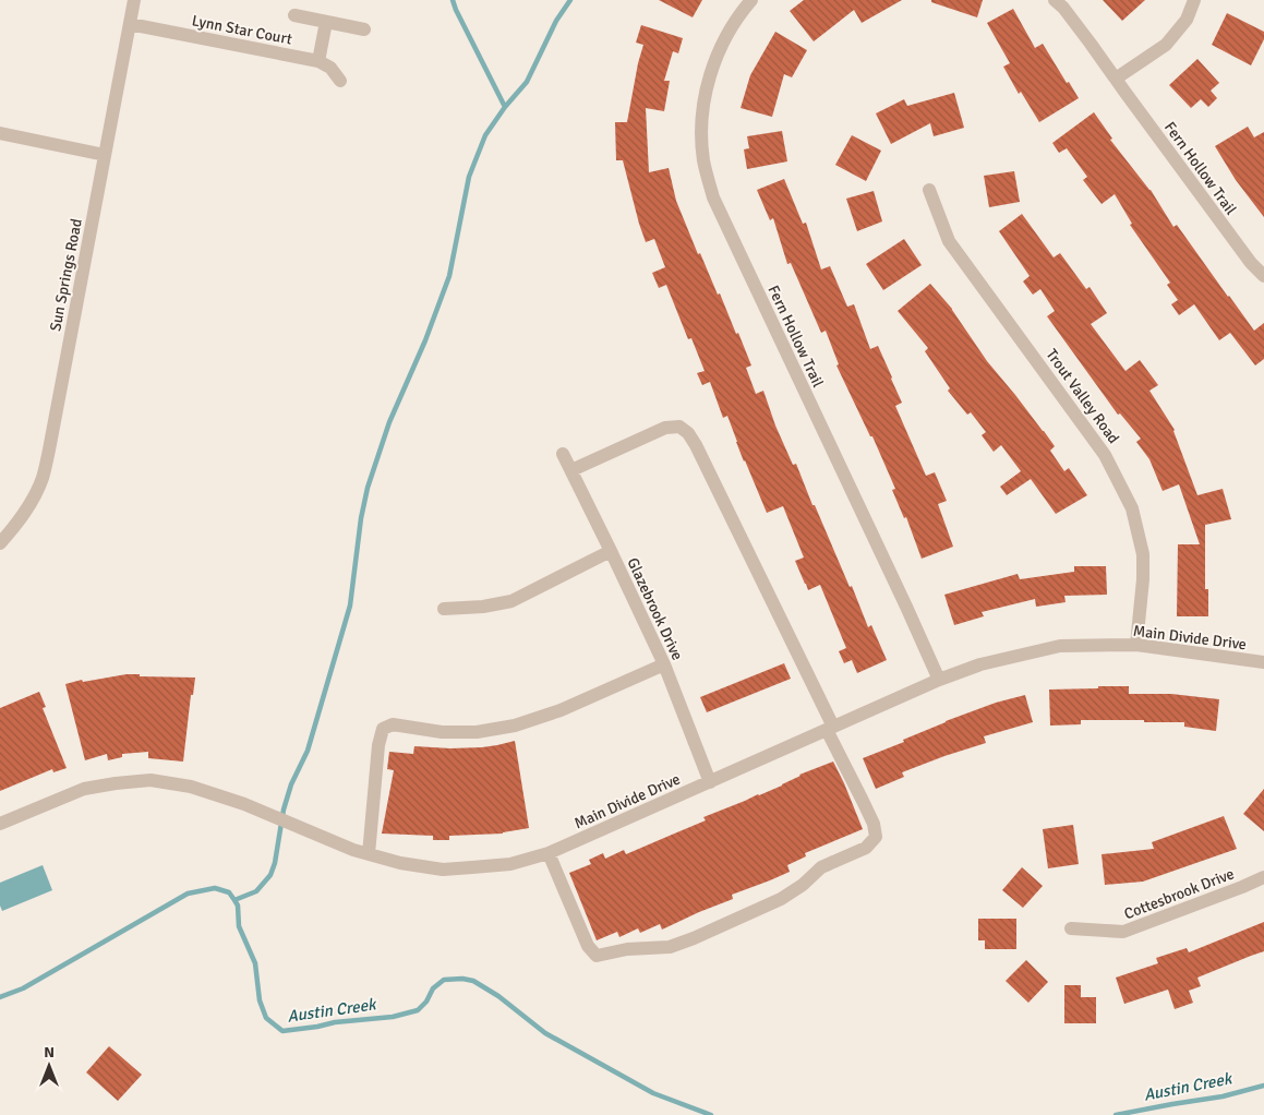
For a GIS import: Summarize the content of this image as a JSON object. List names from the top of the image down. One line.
{"streets":{"street":["Lynn Star Court","Fern Hollow Trail","Sun Springs Road","Trout Valley Road","Glazebrook Drive","Main Divide Drive","Cottesbrook Drive"]},"crossings":[["Lynn Star Court","Sun Springs Road"],["Fern Hollow Trail","Main Divide Drive"],["Trout Valley Road","Main Divide Drive"],["Glazebrook Drive","Main Divide Drive"]],"water":["Austin Creek"],"north":"top"}
